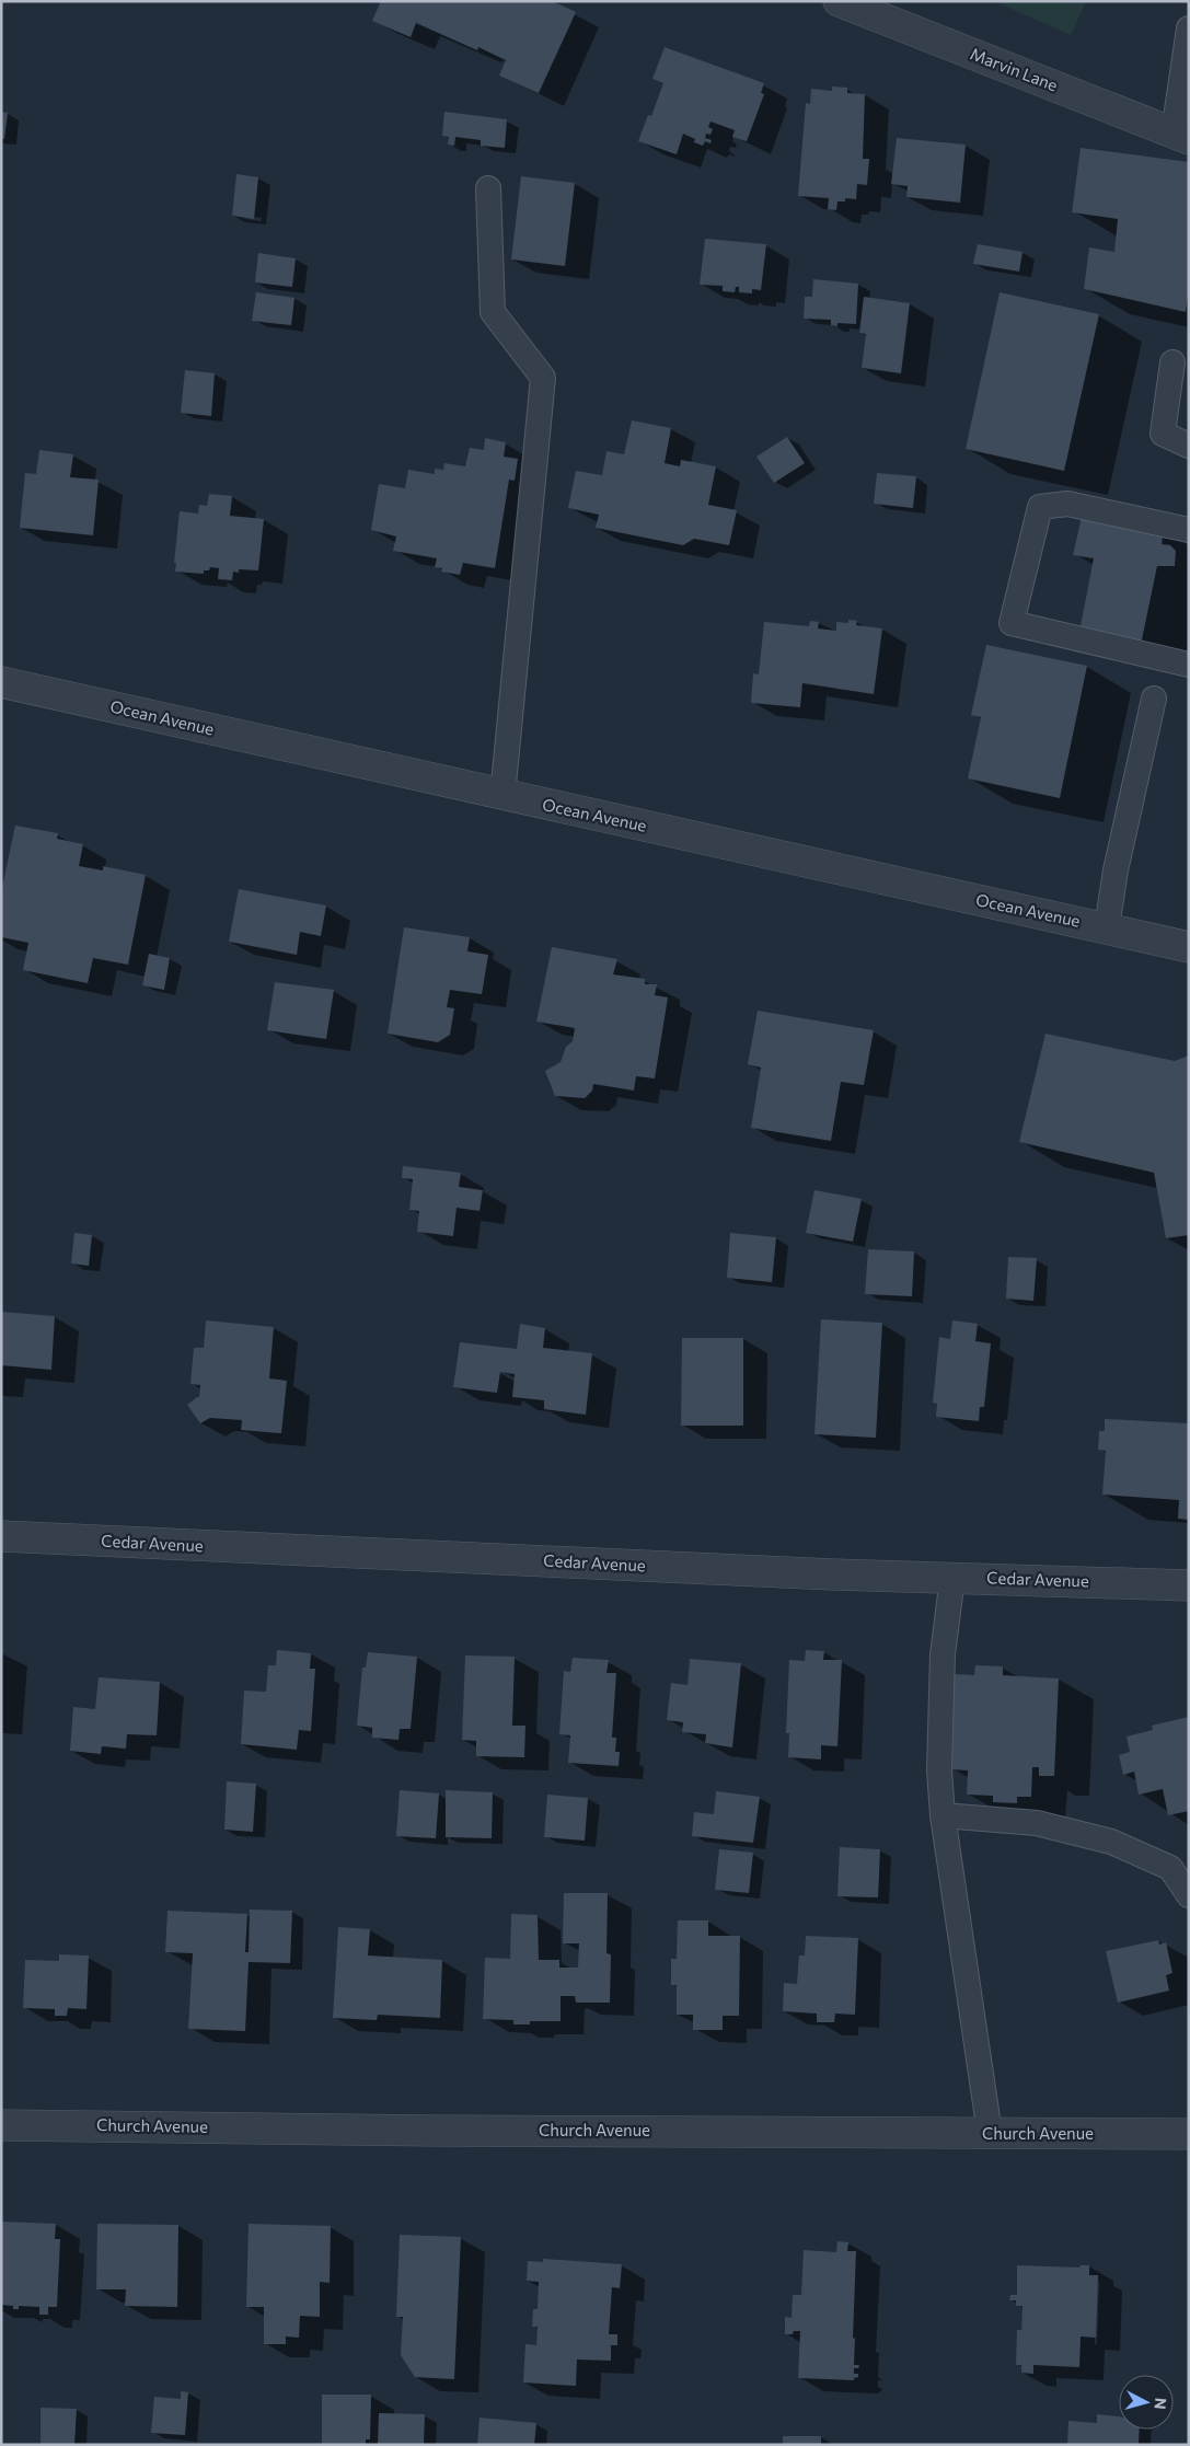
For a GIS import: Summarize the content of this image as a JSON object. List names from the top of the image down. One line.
{"streets":{"street":["Marvin Lane","Ocean Avenue","Cedar Avenue","Church Avenue"]},"north":"right"}
